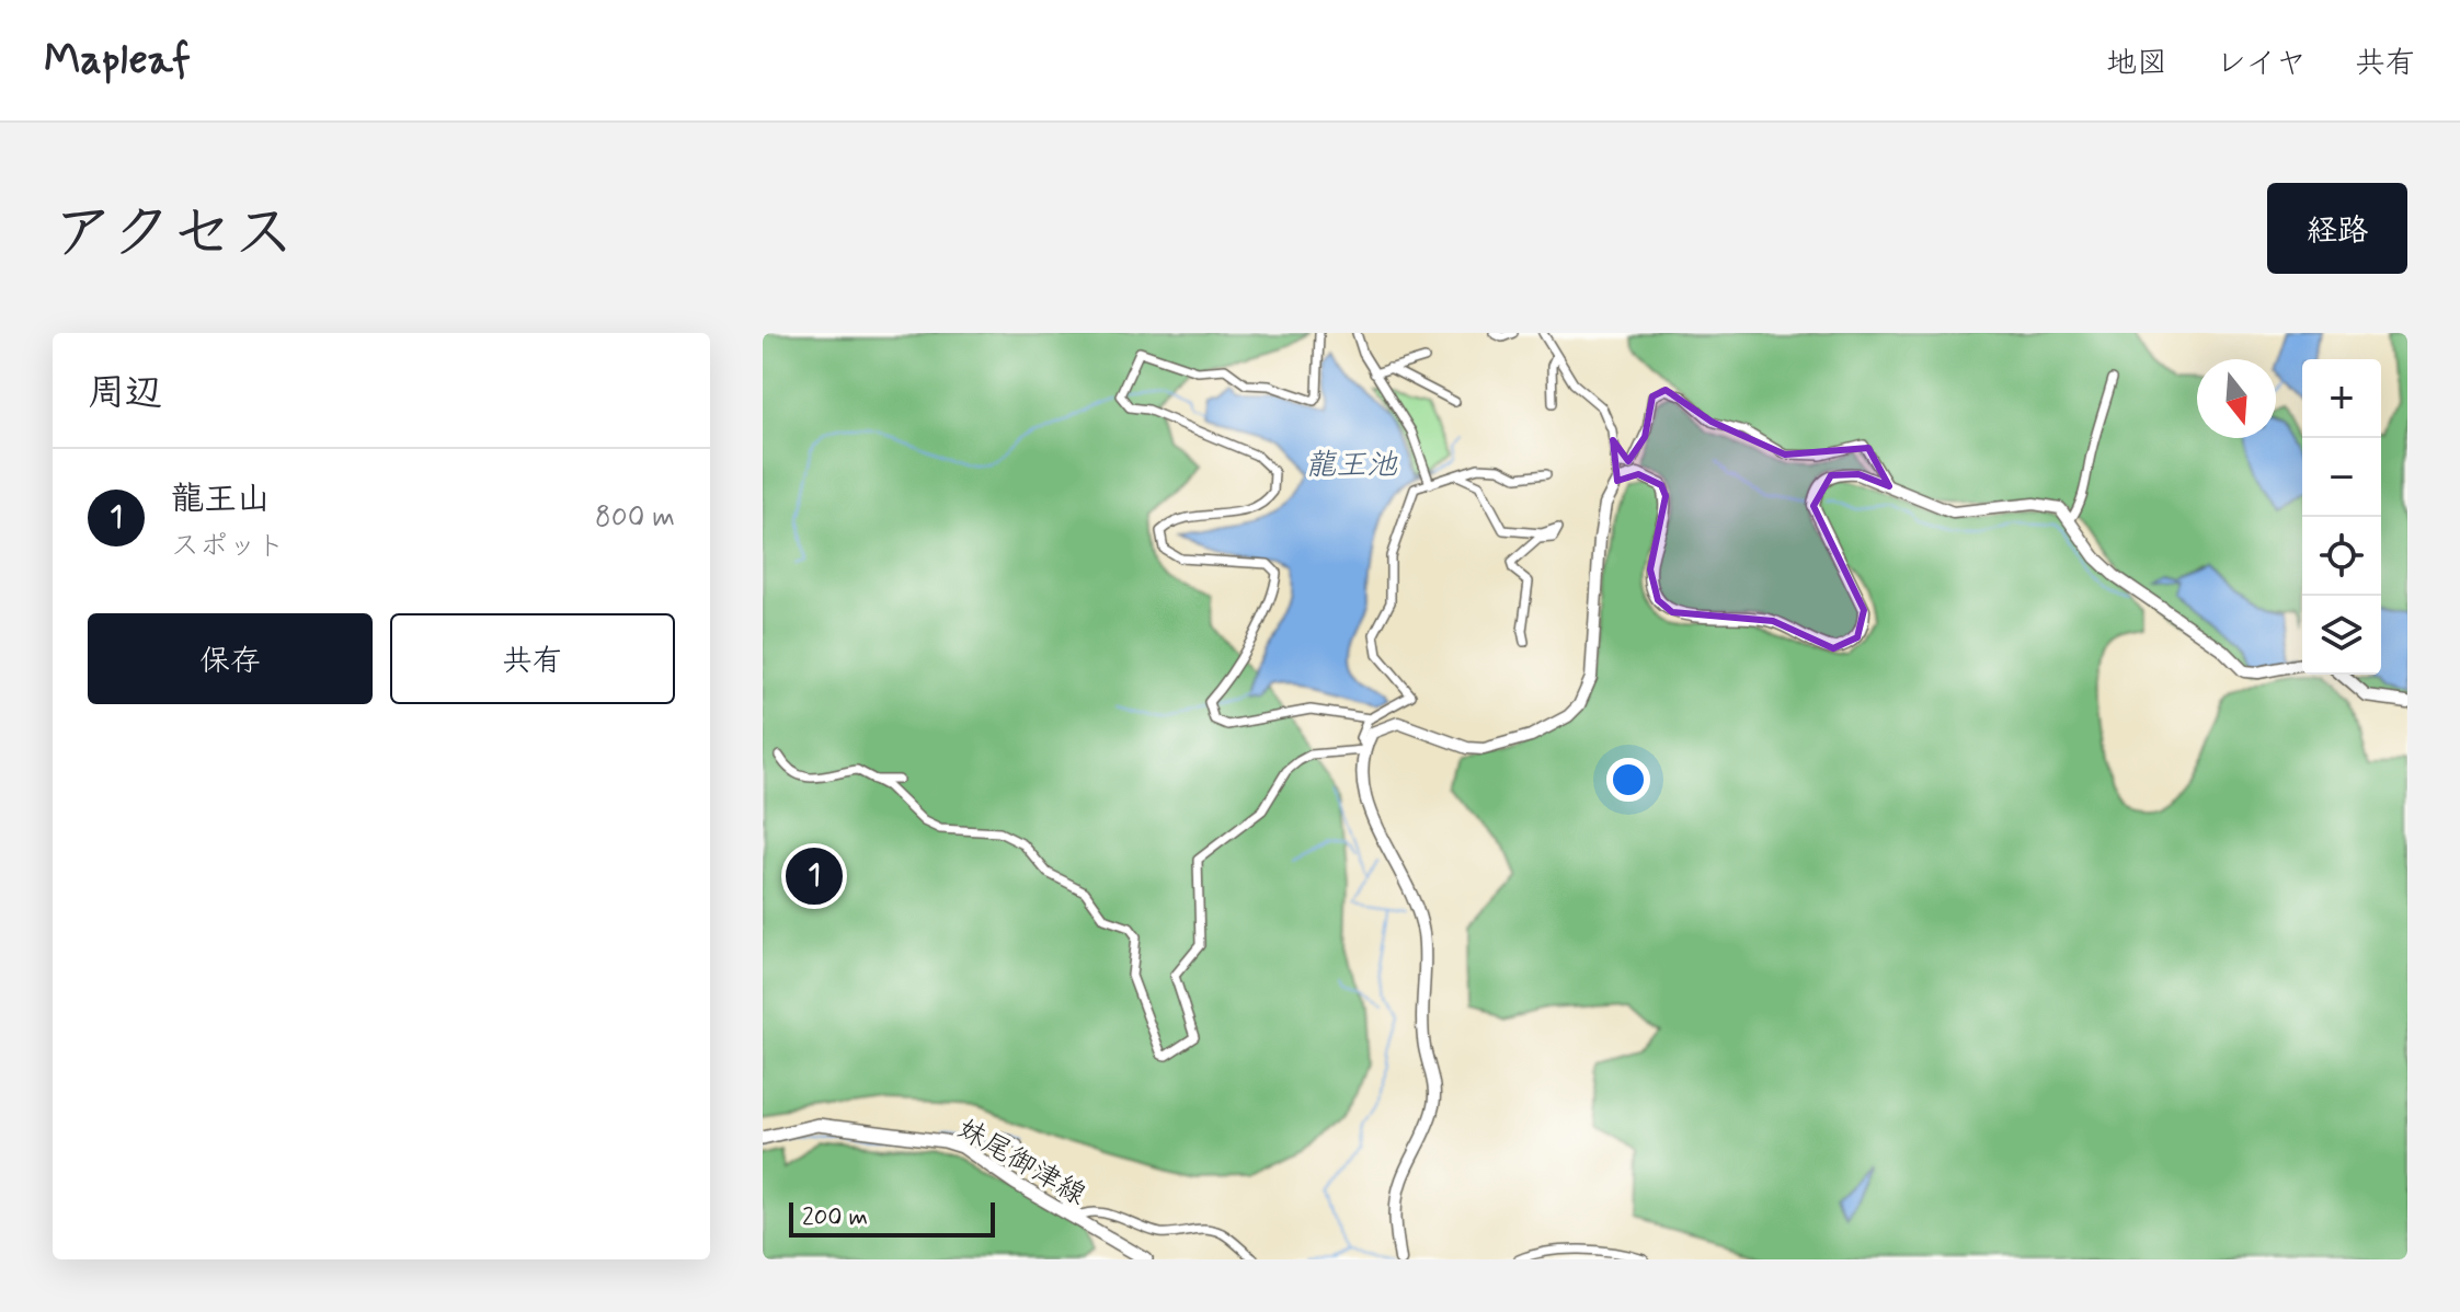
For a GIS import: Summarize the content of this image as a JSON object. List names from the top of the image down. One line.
{"streets":{"main road":["妹尾御津線"]},"water":["龍王池"],"scale_bar":"200 m","north":"bottom","page":{"header":"Mapleaf","nav":["地図","レイヤ","共有"],"title":"アクセス","buttons":["経路",["保存","共有"]],"heading":"周辺","map_buttons":["+","−"],"list":[{"mark":"1","name":"龍王山","note":"スポット","value":"800 m"}],"pins":"1","scale":"200 m"}}
